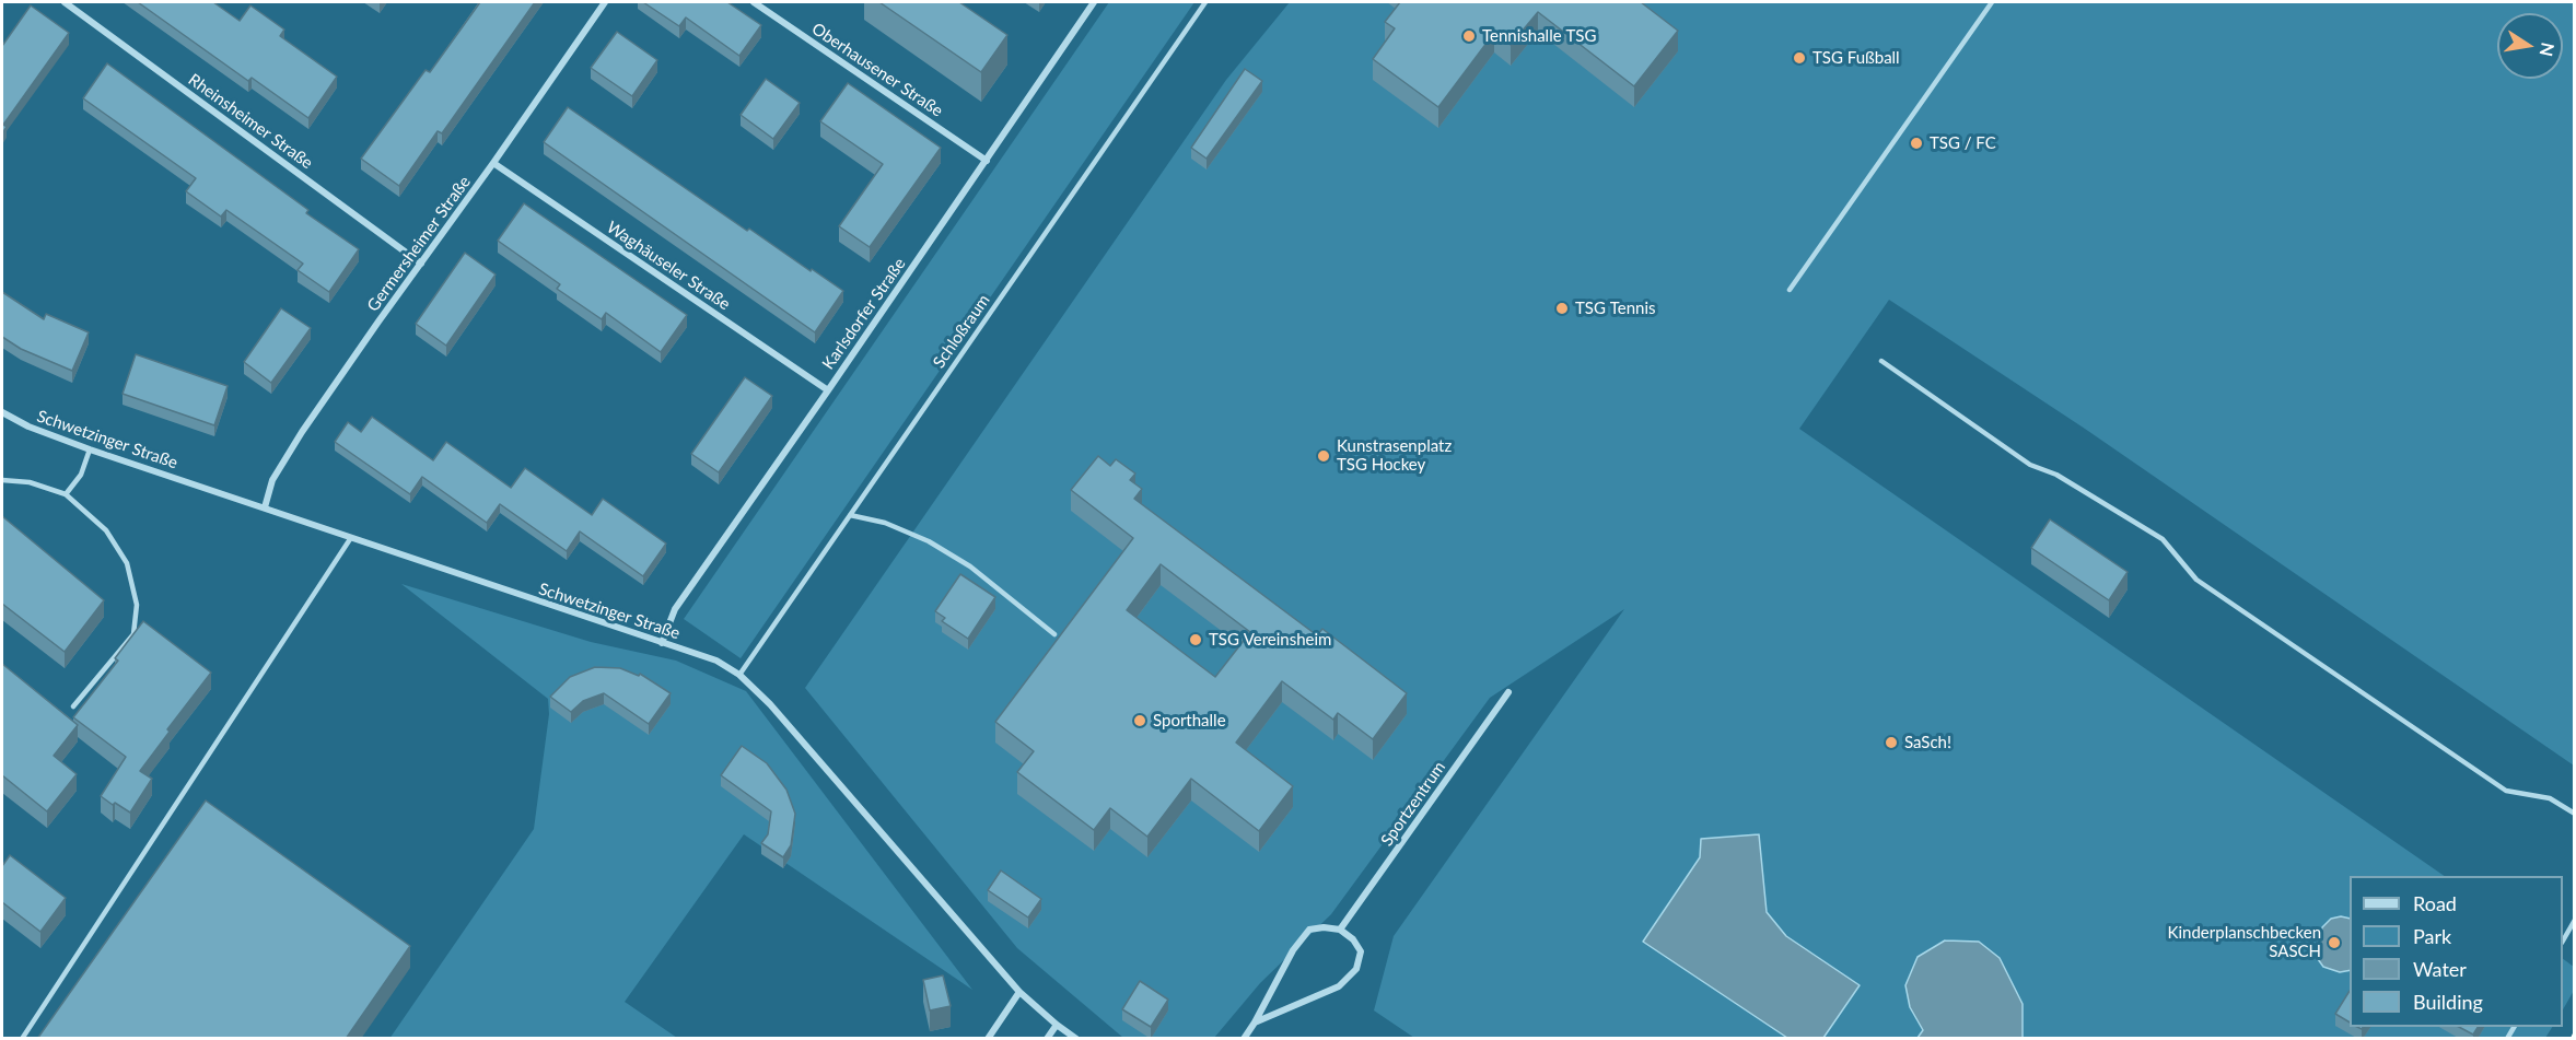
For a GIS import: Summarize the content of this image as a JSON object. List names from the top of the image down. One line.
{"streets":{"street":["Oberhausener Straße","Rheinsheimer Straße","Germersheimer Straße","Waghäuseler Straße","Karlsdorfer Straße","Schwetzinger Straße","Sportzentrum"],"lane":["Schloßraum"]},"crossings":[["Oberhausener Straße","Karlsdorfer Straße"],["Rheinsheimer Straße","Germersheimer Straße"],["Germersheimer Straße","Waghäuseler Straße"],["Germersheimer Straße","Schwetzinger Straße"],["Waghäuseler Straße","Karlsdorfer Straße"],["Karlsdorfer Straße","Schwetzinger Straße"],["Schloßraum","Schwetzinger Straße"]],"places":["Tennishalle TSG","TSG Fußball","TSG / FC","TSG Tennis","Kunstrasenplatz TSG Hockey","TSG Vereinsheim","Sporthalle","SaSch!","Kinderplanschbecken SASCH"],"legend":["Road","Park","Water","Building"],"north":"right"}
